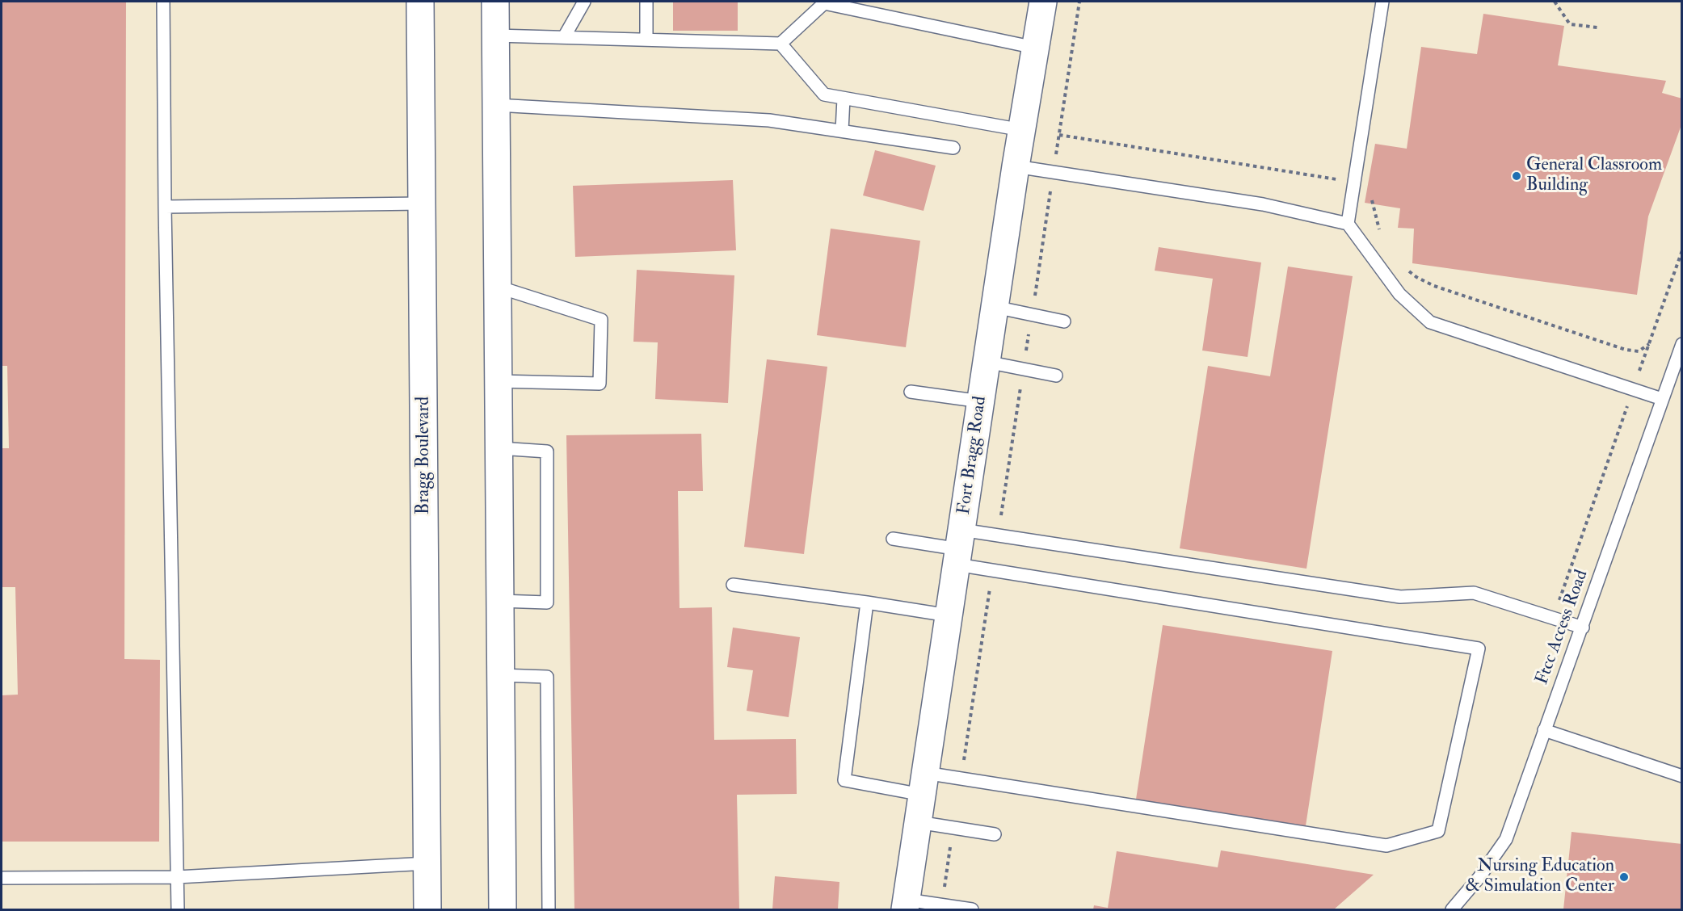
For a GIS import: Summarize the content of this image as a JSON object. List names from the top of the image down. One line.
{"streets":{"main road":["Bragg Boulevard","Fort Bragg Road"],"lane":["Ftcc Access Road"]},"places":["General Classroom Building","Nursing Education & Simulation Center"]}
